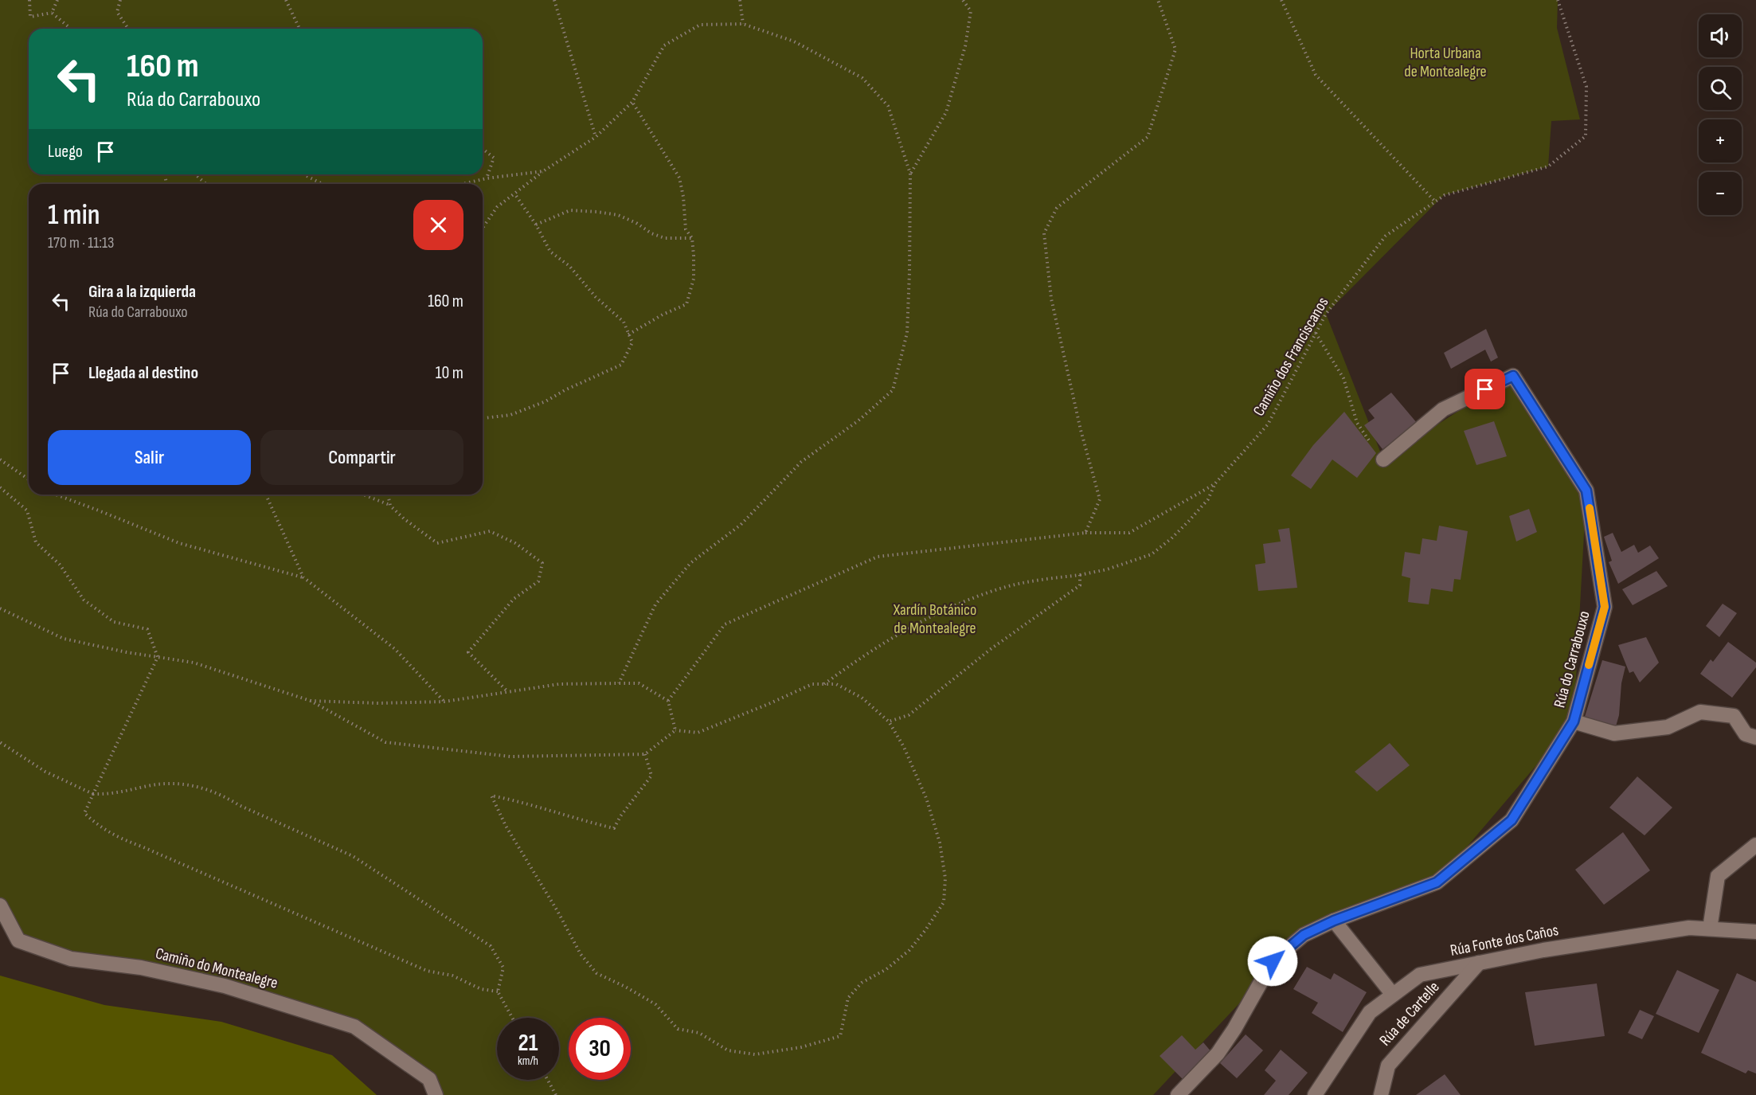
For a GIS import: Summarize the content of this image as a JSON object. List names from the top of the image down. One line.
{"streets":{"street":["Rúa do Carrabouxo","Rúa Fonte dos Caños","Camiño do Montealegre","Rúa de Cartelle"],"path":["Camiño dos Franciscanos"]},"crossings":[["Rúa Fonte dos Caños","Rúa de Cartelle"]],"parks":["Horta Urbana de Montealegre","Xardín Botánico de Montealegre"],"page":{"map_buttons":["+","−"],"turn":["160 m","Rúa do Carrabouxo"],"then":"Luego","heading":["1 min","170 m · 11:13"],"list":[{"name":"Gira a la izquierda","note":"Rúa do Carrabouxo","value":"160 m"},{"name":"Llegada al destino","value":"10 m"}],"buttons":["Salir","Compartir"],"speed":"21 km/h","limit":"30"}}
